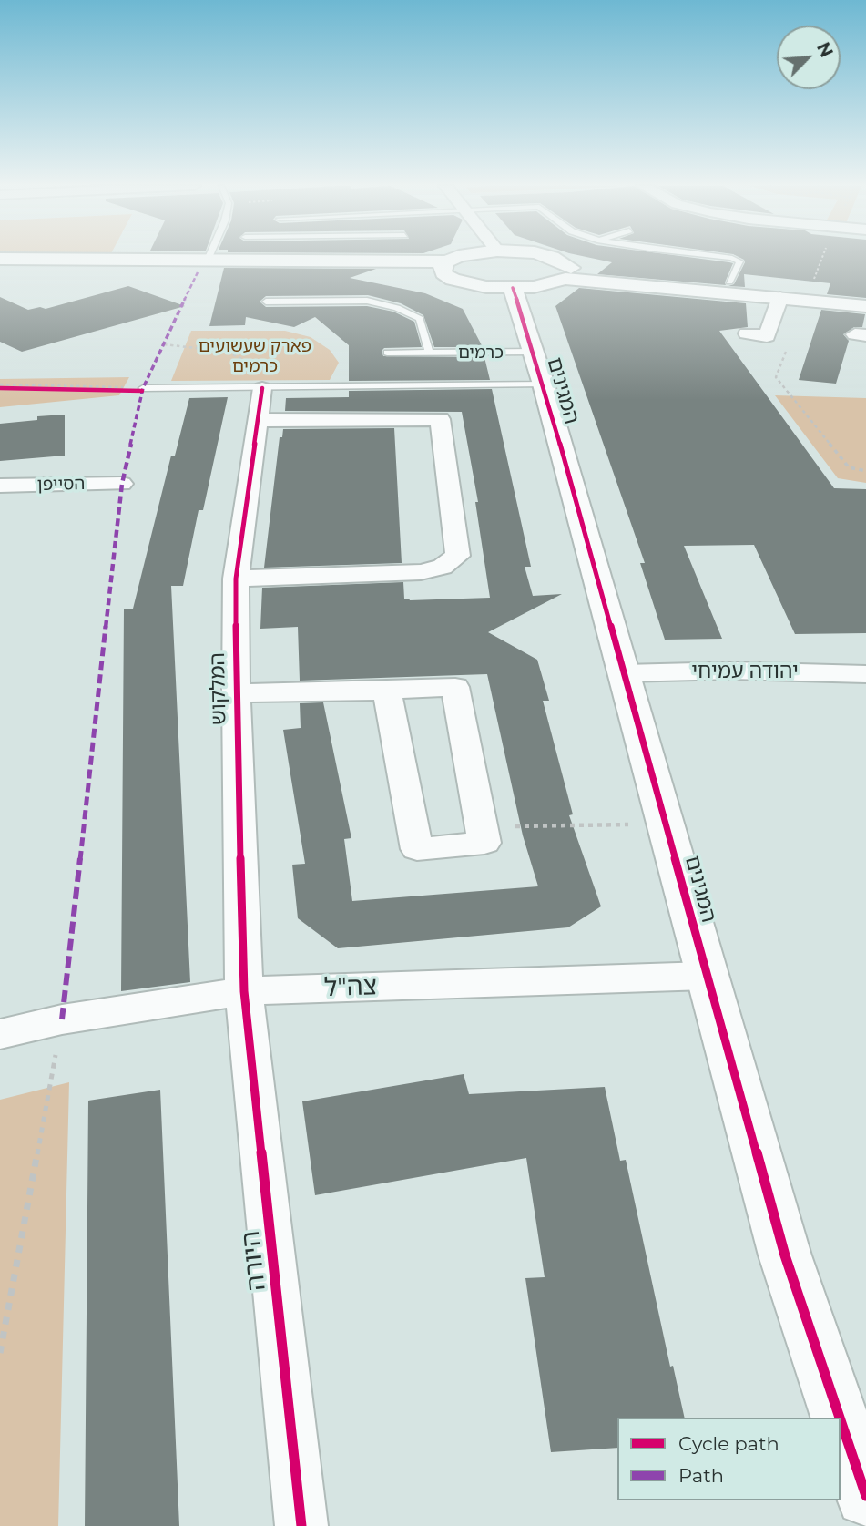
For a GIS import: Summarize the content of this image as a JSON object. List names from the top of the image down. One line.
{"streets":{"main road":["המגינים"],"street":["הסייפן","יהודה עמיחי","המלקוש","צה\"ל","היורה"],"lane":["כרמים"]},"crossings":[["כרמים","המגינים"],["המגינים","יהודה עמיחי"],["המגינים","צה\"ל"],["המלקוש","צה\"ל"],["המלקוש","היורה"],["צה\"ל","היורה"]],"parks":["פארק שעשועים כרמים"],"legend":["Cycle path","Path"],"north":"top right"}
